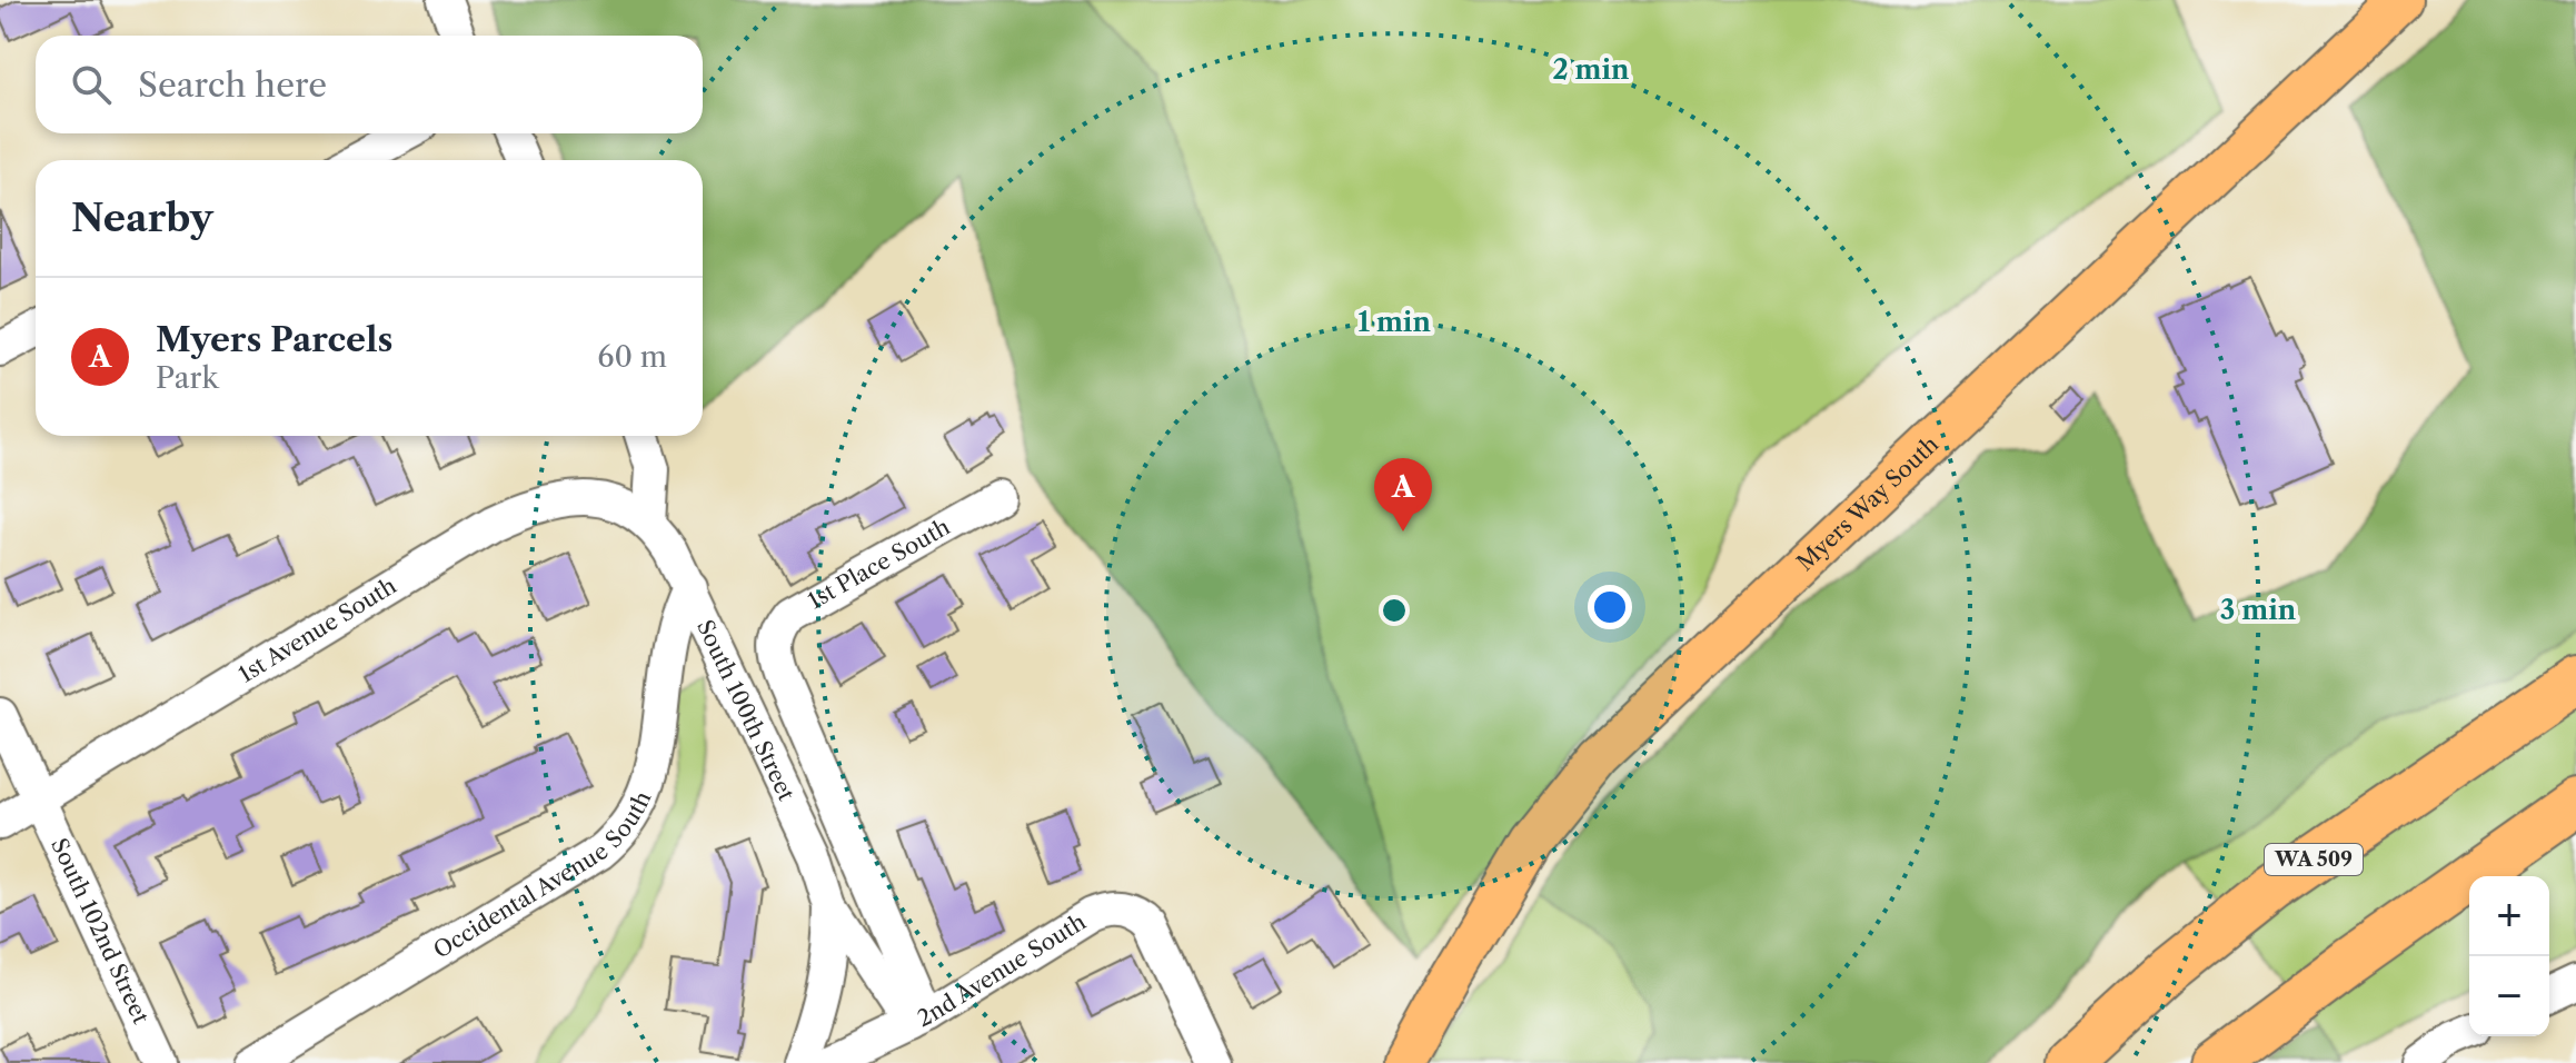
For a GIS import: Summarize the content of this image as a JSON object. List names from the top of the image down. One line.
{"streets":{"highway":["WA 509"],"main road":["Myers Way South"],"street":["1st Place South","1st Avenue South","South 100th Street","Occidental Avenue South","South 102nd Street","2nd Avenue South"]},"crossings":[["1st Place South","South 100th Street"],["1st Avenue South","South 100th Street"],["1st Avenue South","South 102nd Street"],["South 100th Street","Occidental Avenue South"],["South 100th Street","2nd Avenue South"]],"page":{"search":"Search here","heading":"Nearby","list":[{"mark":"A","name":"Myers Parcels","note":"Park","value":"60 m"}],"pins":"A","map_buttons":["+","−"]},"rings":["2 min","1 min","3 min"]}
